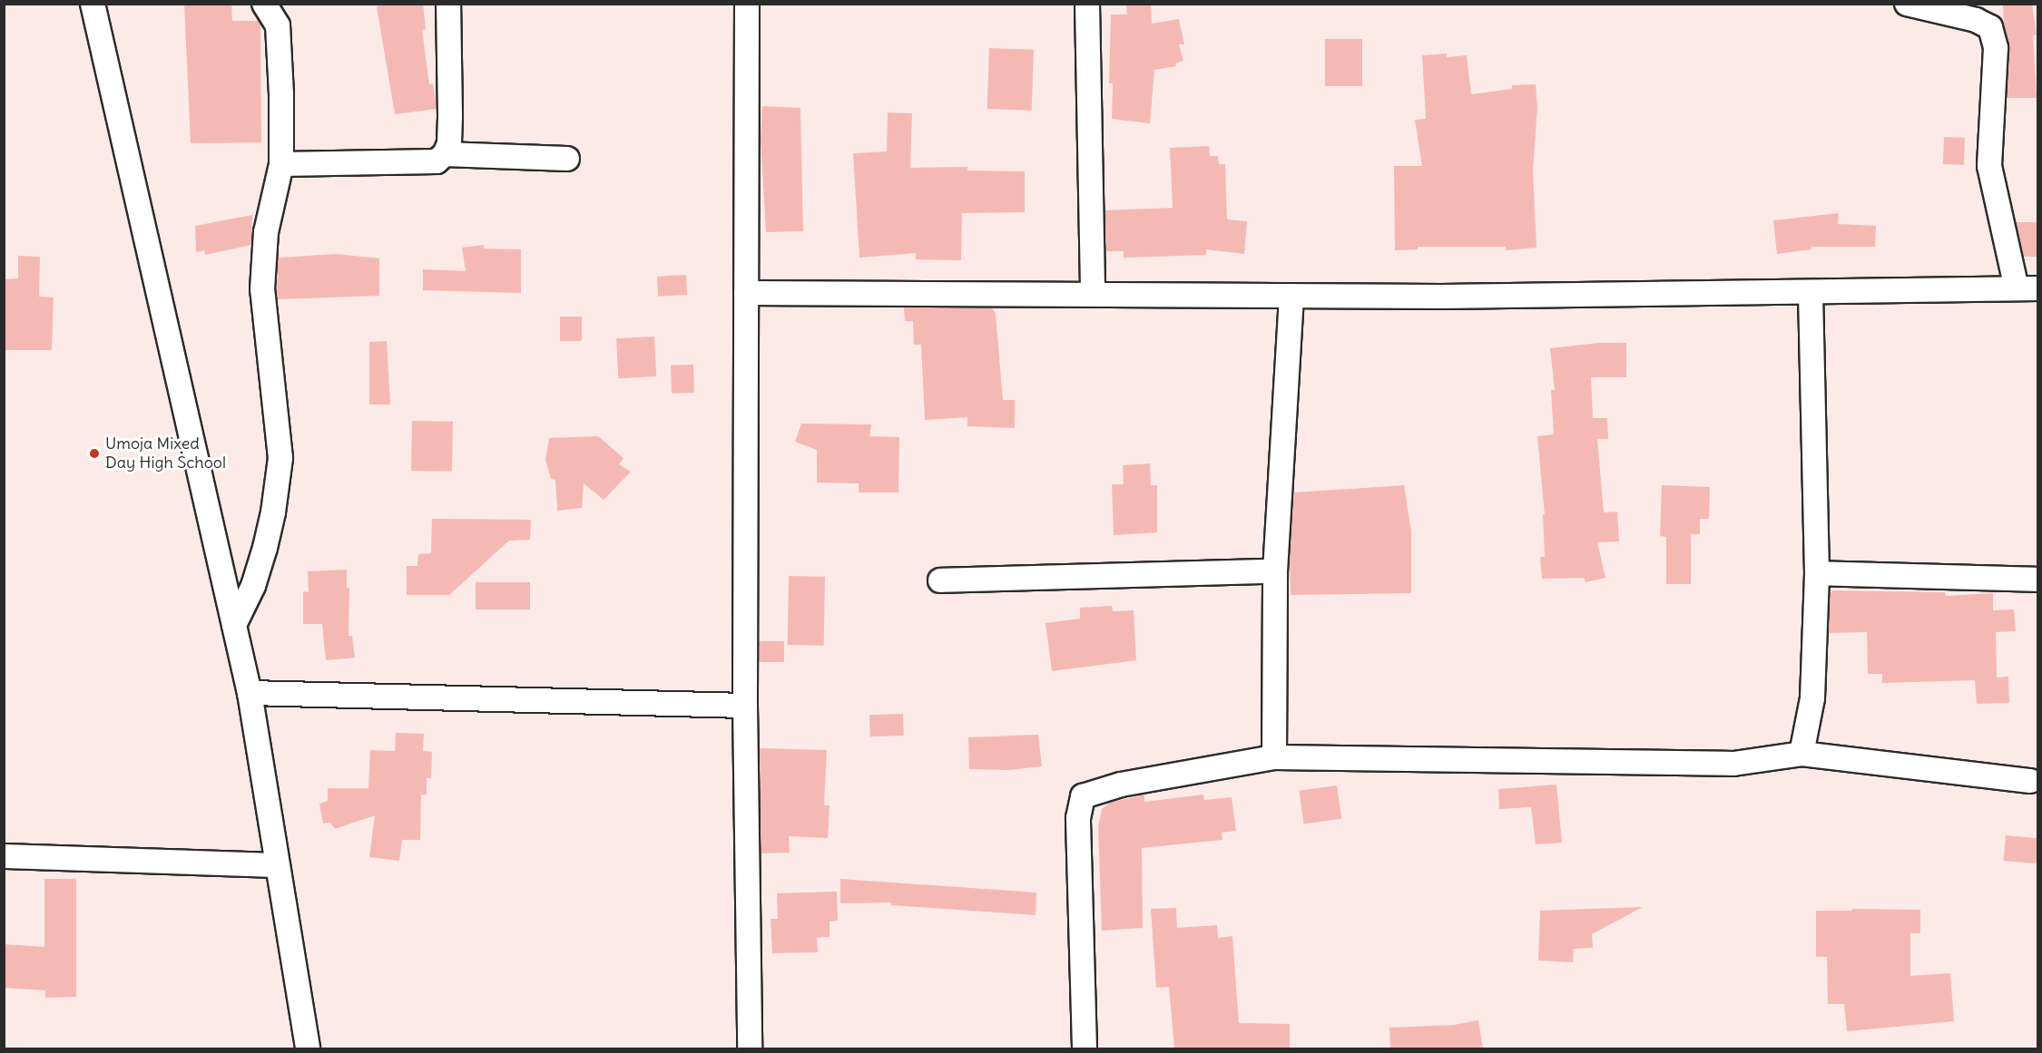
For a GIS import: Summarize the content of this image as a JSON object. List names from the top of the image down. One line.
{"places":["Umoja Mixed Day High School"]}
